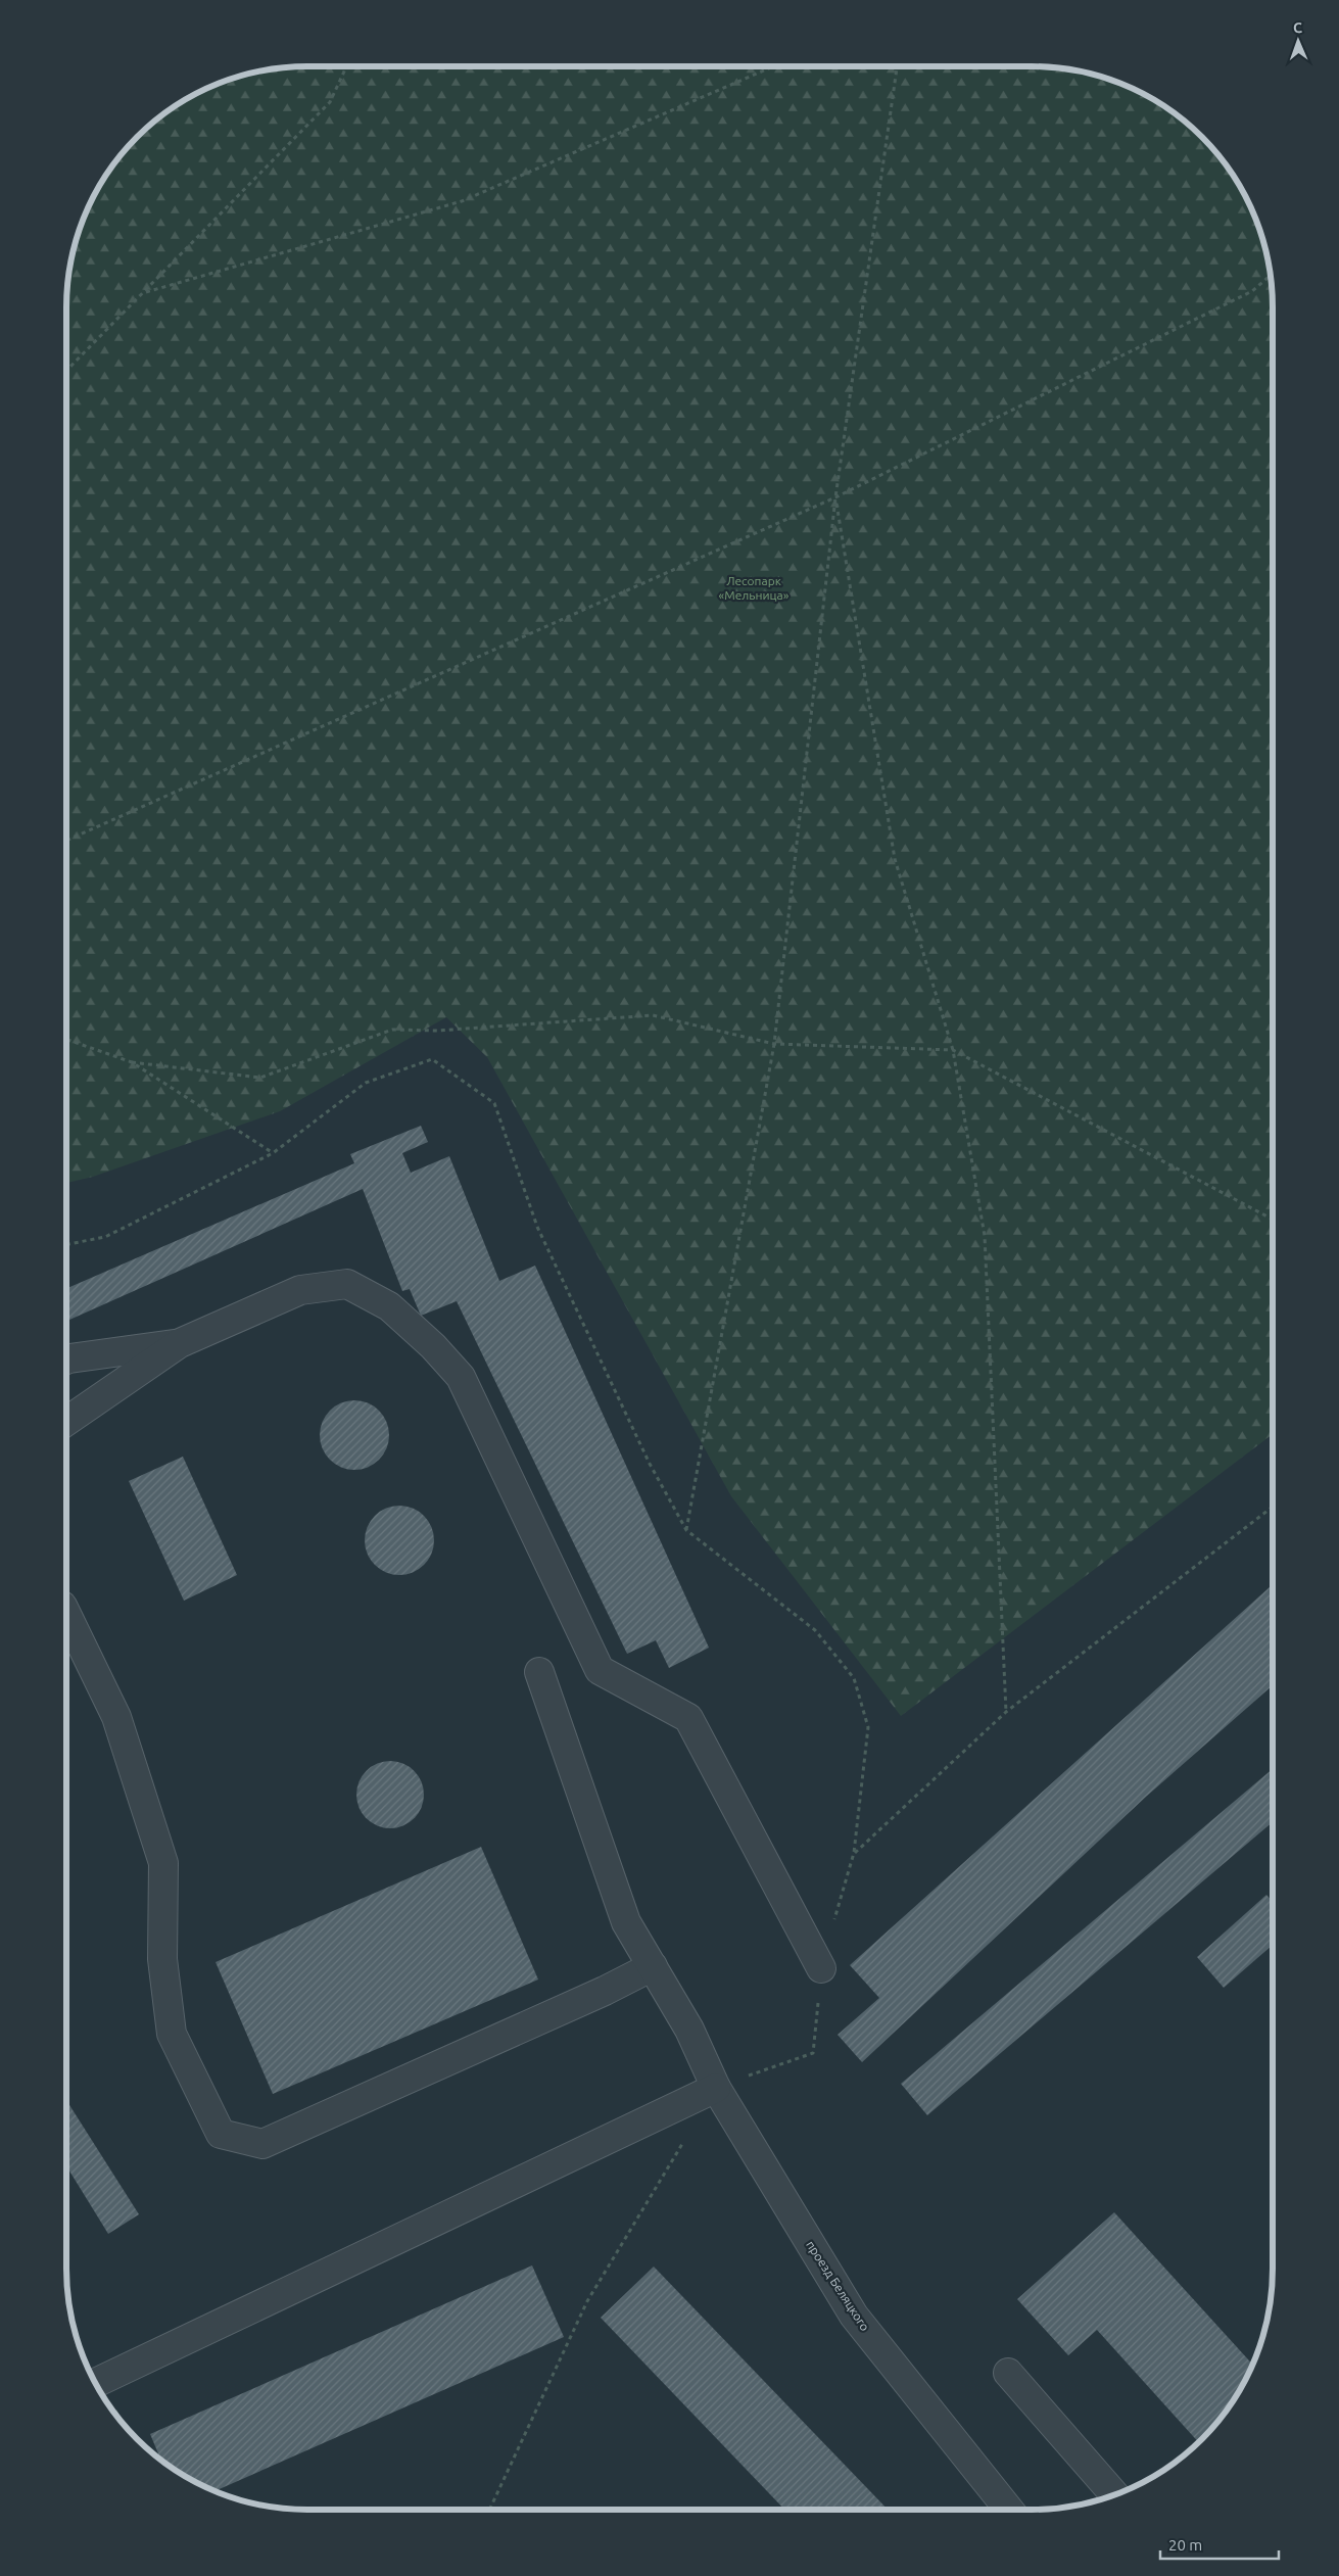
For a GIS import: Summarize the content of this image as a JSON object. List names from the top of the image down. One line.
{"streets":{"street":["проезд Беляцкого"]},"parks":["Лесопарк «Мельница»"],"scale_bar":"20 m","north":"top"}
